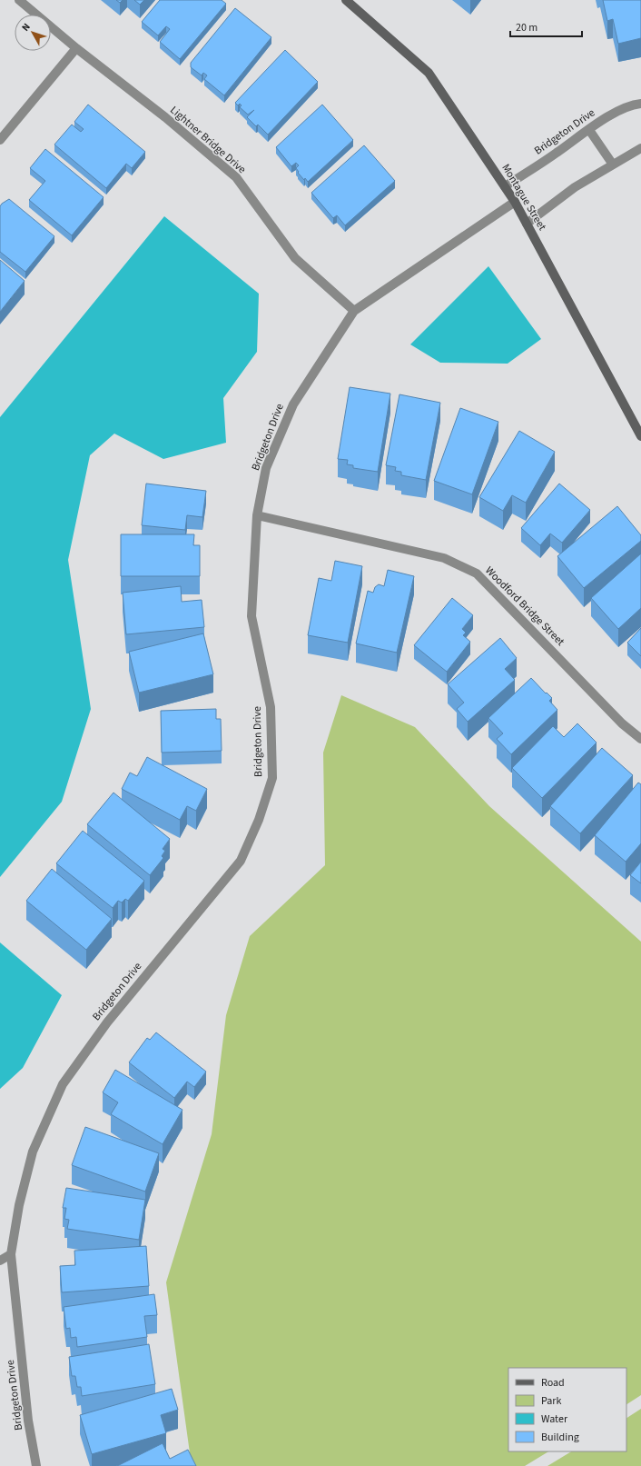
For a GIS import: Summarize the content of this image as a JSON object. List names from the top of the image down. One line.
{"streets":{"street":["Bridgeton Drive","Lightner Bridge Drive","Montague Street","Woodford Bridge Street"]},"crossings":[["Bridgeton Drive","Lightner Bridge Drive"],["Bridgeton Drive","Montague Street"],["Bridgeton Drive","Woodford Bridge Street"]],"legend":["Road","Park","Water","Building"],"scale_bar":"20 m","north":"top left"}
